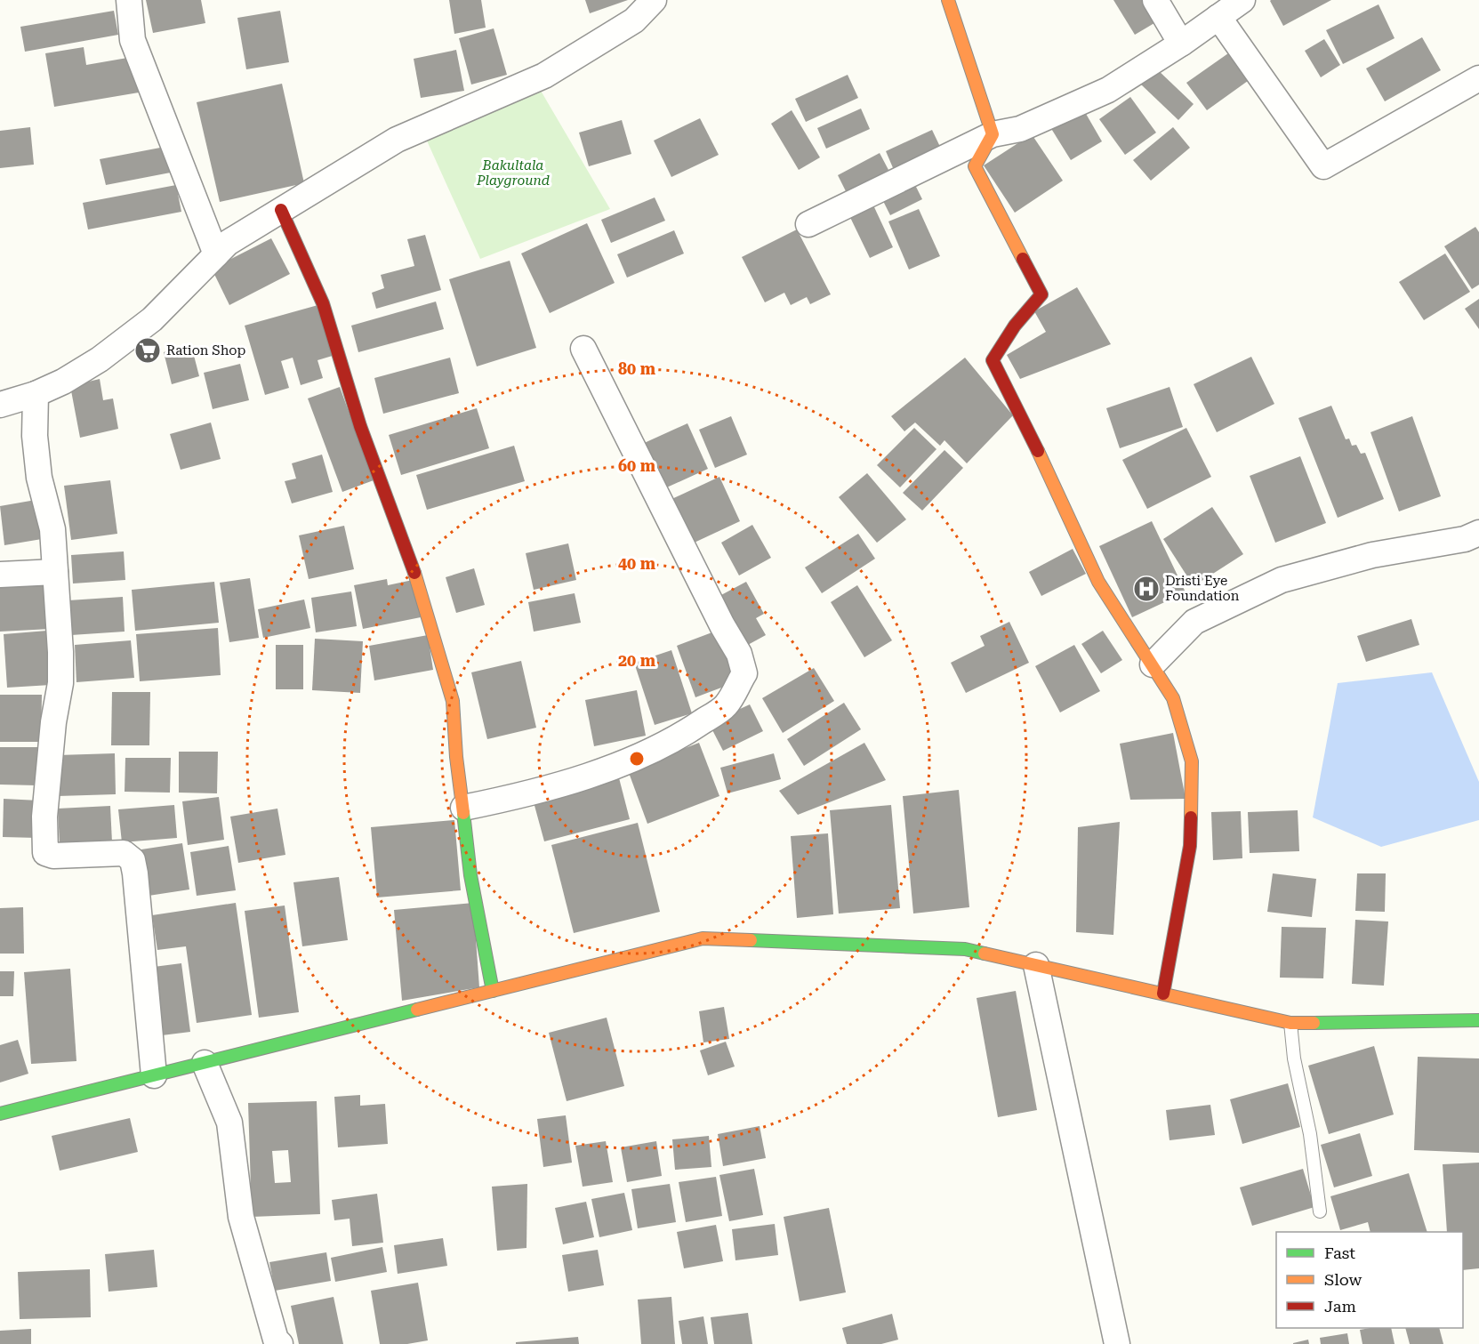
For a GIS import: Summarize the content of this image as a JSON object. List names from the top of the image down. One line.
{"parks":["Bakultala Playground"],"places":{"supermarket":["Ration Shop"],"hospital":["Dristi Eye Foundation"]},"legend":["Fast","Slow","Jam"],"rings":["80 m","60 m","40 m","20 m"]}
